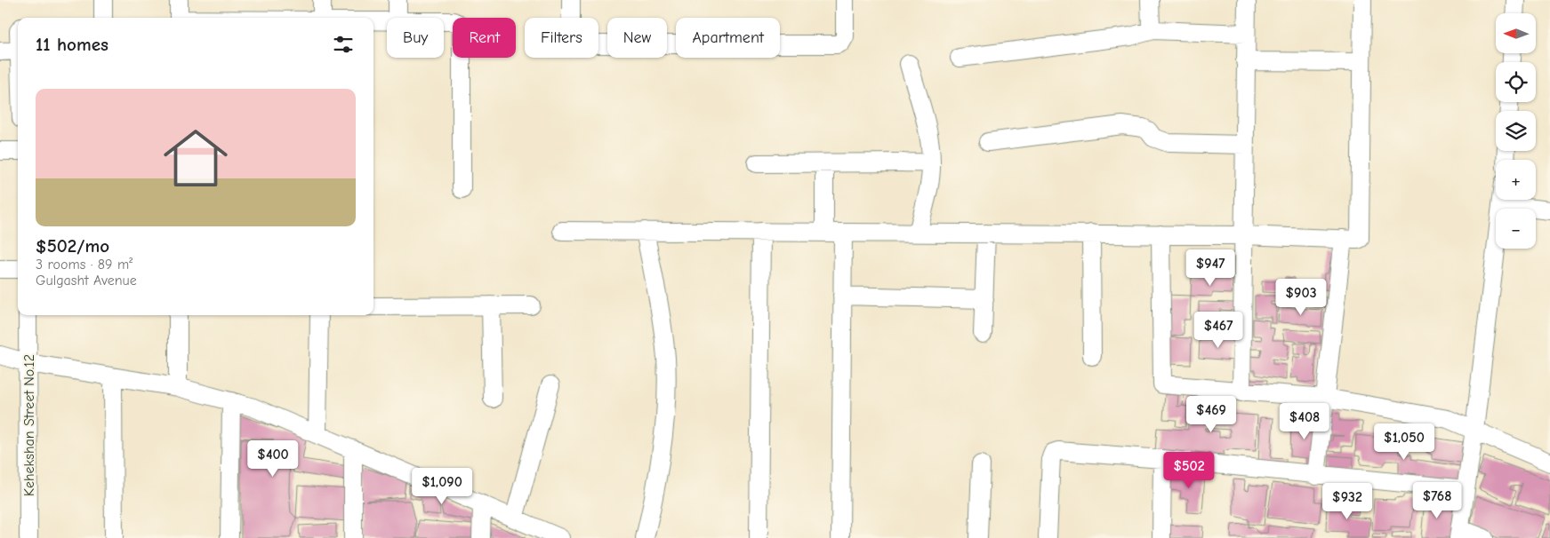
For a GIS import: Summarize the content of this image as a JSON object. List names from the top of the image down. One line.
{"streets":{"street":["Kehekshan Street No.12"]},"north":"left","page":{"map_buttons":["+","−"],"chip":["Buy","Rent","Filters","New","Apartment"],"heading":"11 homes","list":[{"name":"$502/mo","note":"3 rooms · 89 m² · Gulgasht Avenue"}],"price":["$947","$903","$467","$469","$408","$1,050","$400","$502","$1,090","$768","$932"]}}
